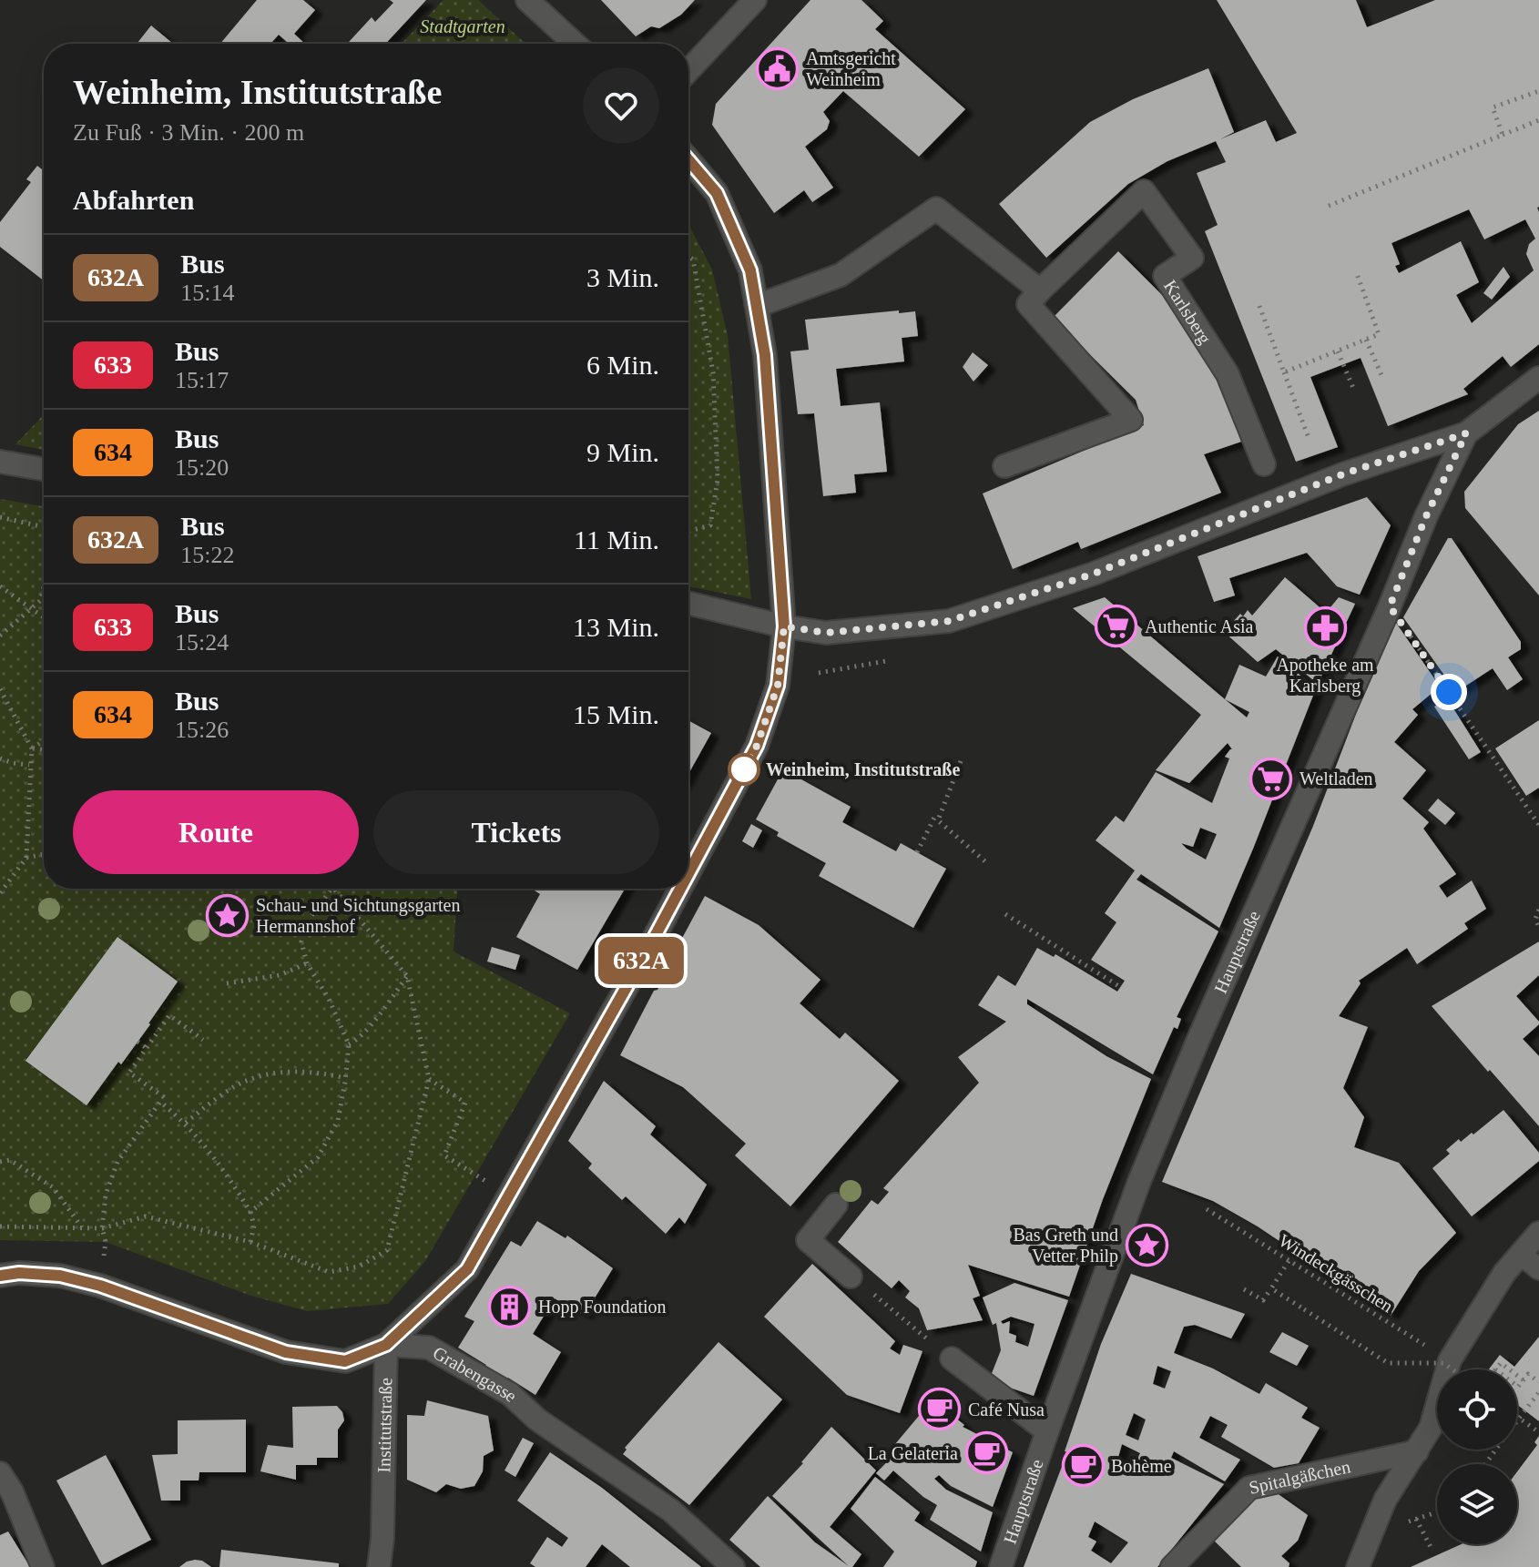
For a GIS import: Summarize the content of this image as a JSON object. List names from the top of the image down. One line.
{"streets":{"street":["Karlsberg","Hauptstraße","Grabengasse","Institutstraße","Spitalgäßchen"],"path":["Windeckgässchen"]},"crossings":[["Grabengasse","Institutstraße"]],"parks":["Stadtgarten"],"places":{"public building":["Amtsgericht Weinheim"],"supermarket":["Authentic Asia","Weltladen"],"pharmacy":["Apotheke am Karlsberg"],"other":["Weinheim, Institutstraße"],"place":["Schau- und Sichtungsgarten Hermannshof","Bas Greth und Vetter Philp"],"building":["Hopp Foundation"],"cafe":["Café Nusa","La Gelateria","Bohème"]},"lines":["bus line 632A"],"page":{"on_map":"632A","heading":[["Weinheim, Institutstraße","Zu Fuß · 3 Min. · 200 m"],"Abfahrten"],"list":[{"mark":"632A","name":"Bus","note":"15:14","value":"3 Min."},{"mark":"633","name":"Bus","note":"15:17","value":"6 Min."},{"mark":"634","name":"Bus","note":"15:20","value":"9 Min."},{"mark":"632A","name":"Bus","note":"15:22","value":"11 Min."},{"mark":"633","name":"Bus","note":"15:24","value":"13 Min."},{"mark":"634","name":"Bus","note":"15:26","value":"15 Min."}],"buttons":["Route","Tickets"]}}
